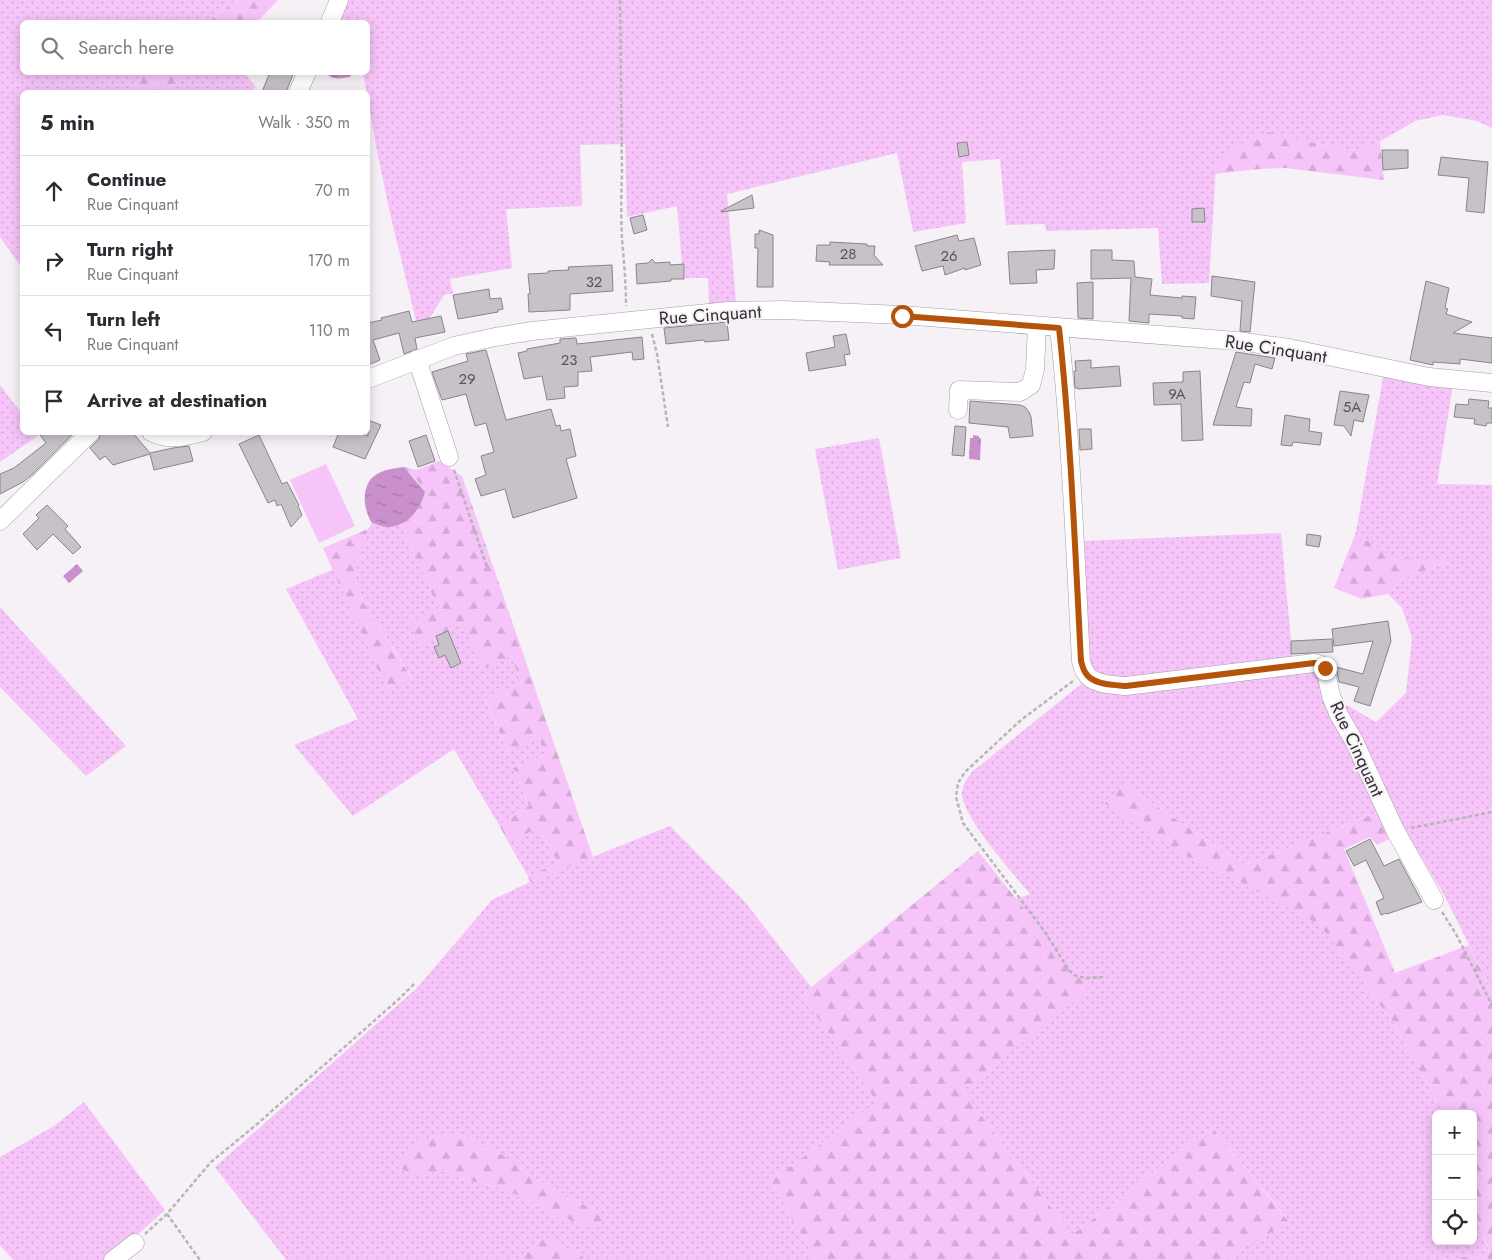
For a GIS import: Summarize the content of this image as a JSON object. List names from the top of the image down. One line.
{"streets":{"street":["Rue Cinquant"]},"house_numbers":["28","26","32","23","29","9A","5A"],"page":{"search":"Search here","heading":["5 min","Walk · 350 m"],"list":[["Continue","Rue Cinquant","70 m"],["Turn right","Rue Cinquant","170 m"],["Turn left","Rue Cinquant","110 m"],"Arrive at destination"],"map_buttons":["+","−"]}}
